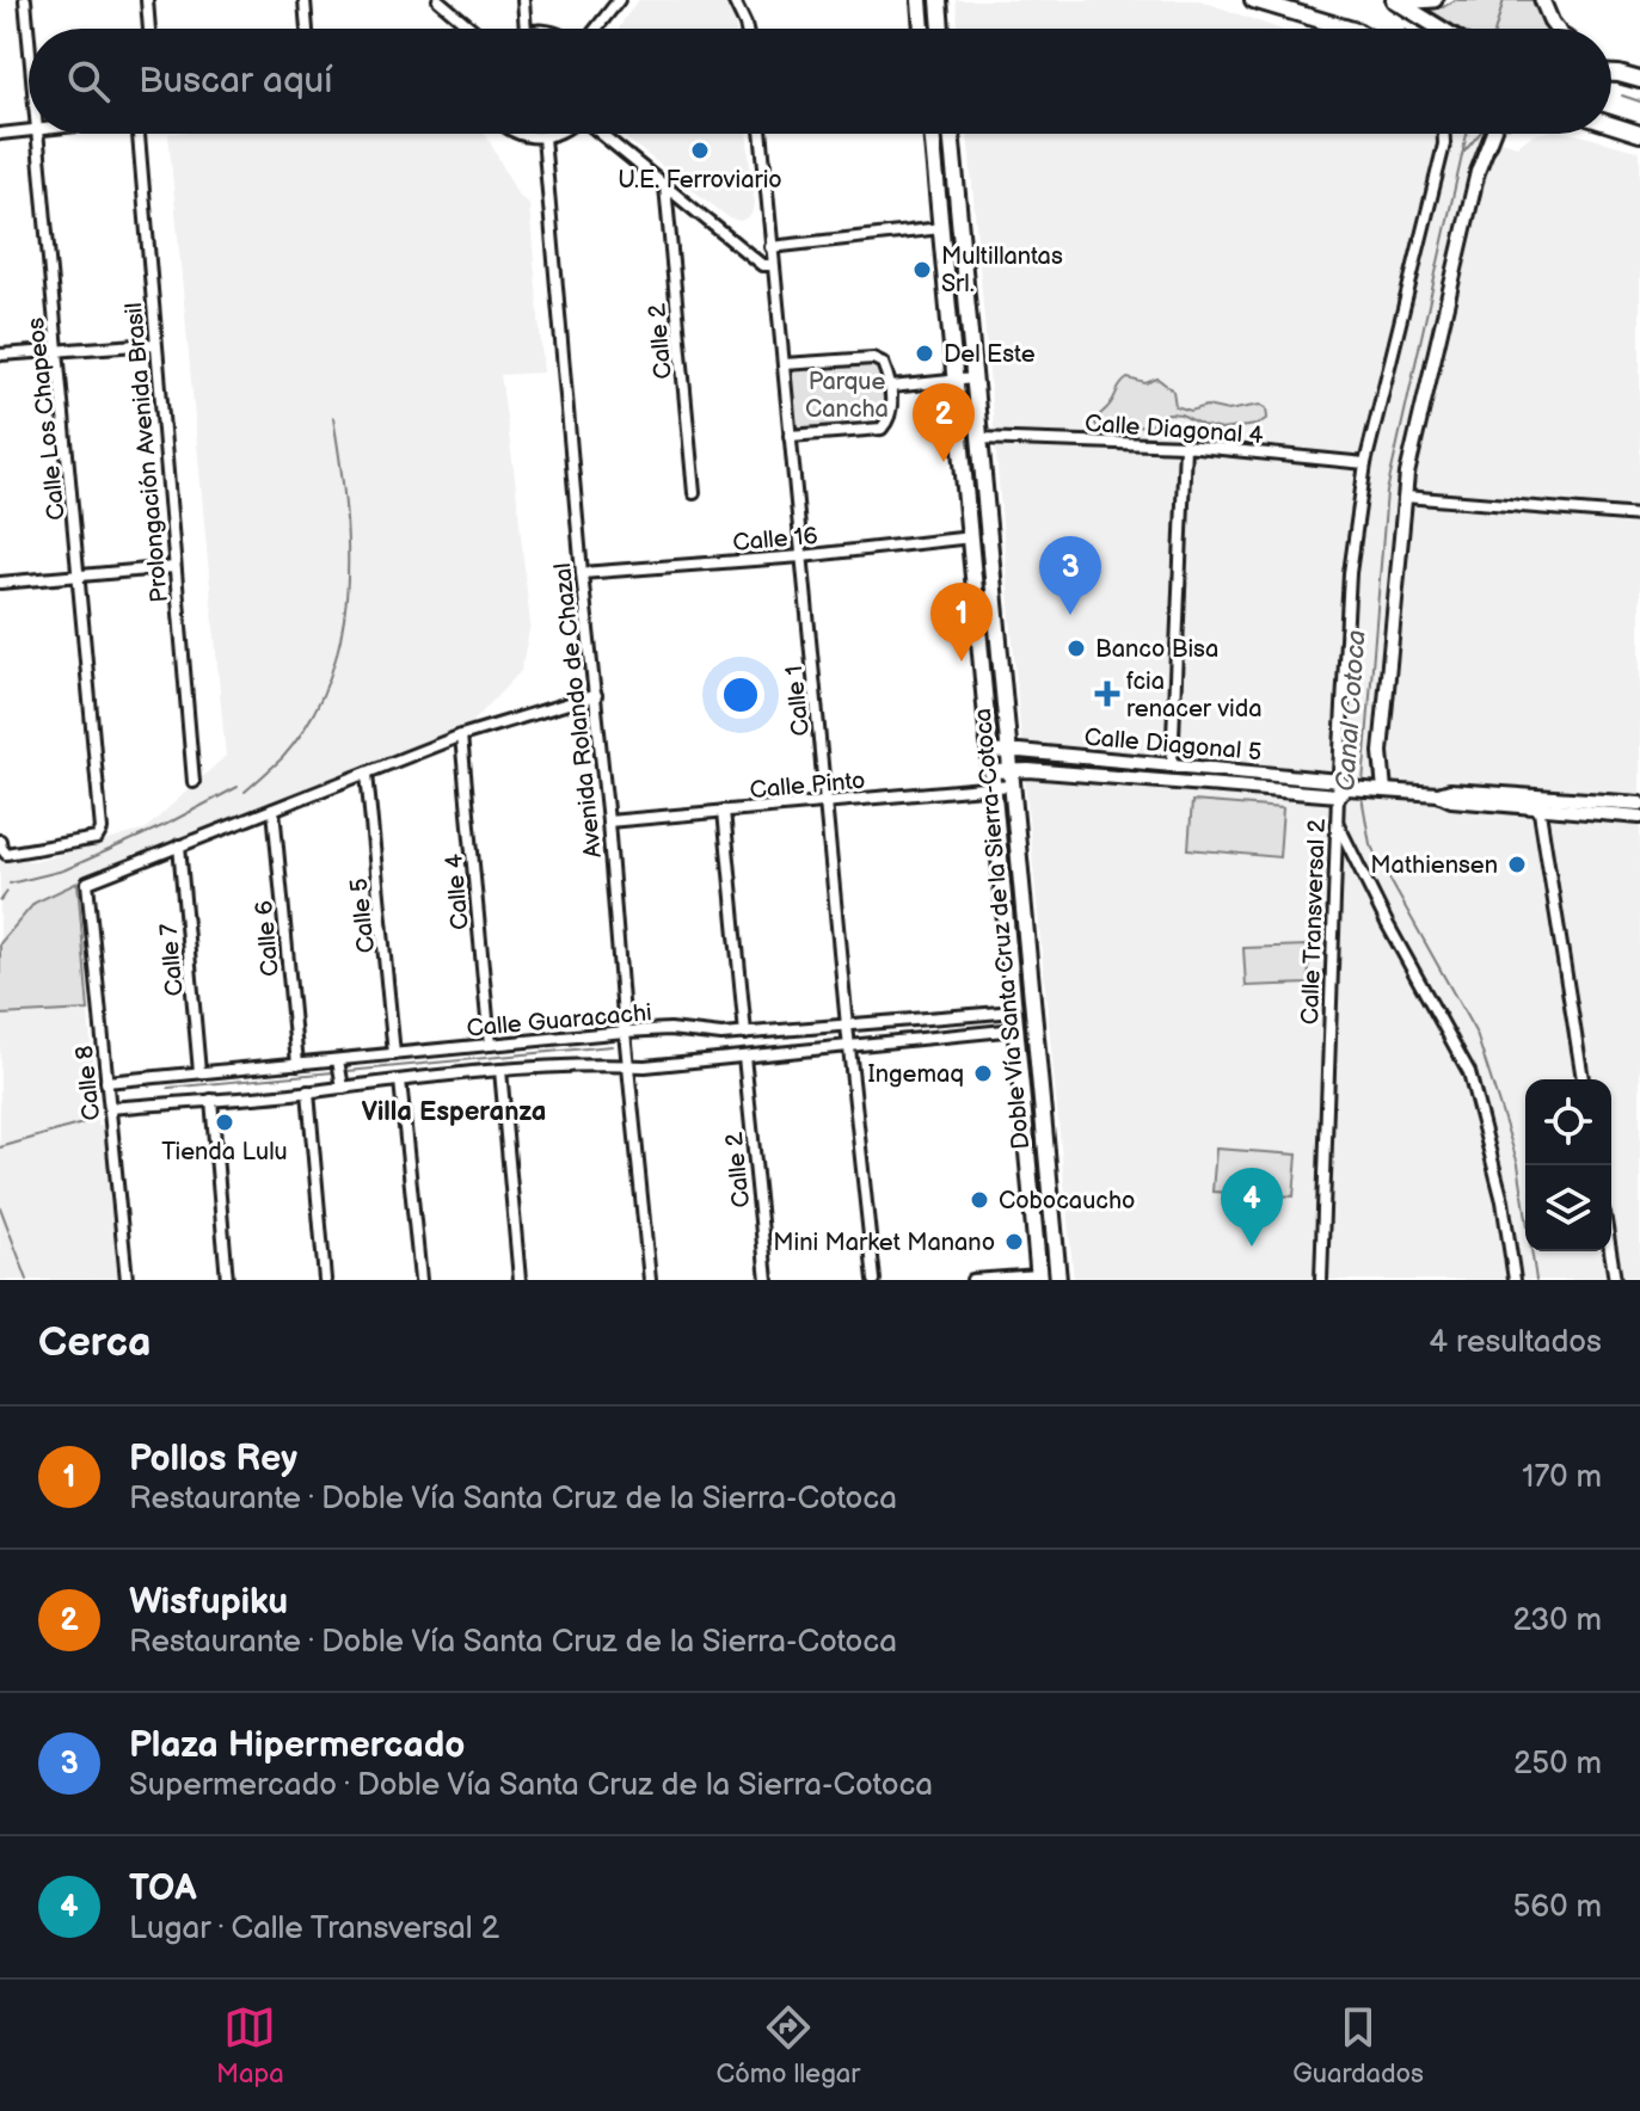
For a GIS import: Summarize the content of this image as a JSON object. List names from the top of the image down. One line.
{"streets":{"highway":["Doble Vía Santa Cruz de la Sierra-Cotoca"],"street":["Calle 2","Calle Los Chapeos","Calle Diagonal 4","Prolongación Avenida Brasil","Calle 16","Calle 1","Avenida Rolando de Chazal","Calle Diagonal 5","Calle Pinto","Calle 4","Calle 5","Calle Transversal 2","Calle 6","Calle 7","Calle Guaracachi","Calle 8"]},"crossings":[["Calle 2","Calle Guaracachi"],["Calle Diagonal 4","Calle Transversal 2"],["Calle Diagonal 4","Doble Vía Santa Cruz de la Sierra-Cotoca"],["Calle 16","Calle 1"],["Calle 16","Avenida Rolando de Chazal"],["Calle 16","Doble Vía Santa Cruz de la Sierra-Cotoca"],["Calle 1","Calle Pinto"],["Calle 1","Calle Guaracachi"],["Avenida Rolando de Chazal","Calle Pinto"],["Avenida Rolando de Chazal","Calle Guaracachi"],["Calle Diagonal 5","Calle Pinto"],["Calle Diagonal 5","Calle Transversal 2"],["Calle Diagonal 5","Doble Vía Santa Cruz de la Sierra-Cotoca"],["Calle Pinto","Doble Vía Santa Cruz de la Sierra-Cotoca"],["Calle 4","Calle Guaracachi"],["Calle 5","Calle Guaracachi"],["Doble Vía Santa Cruz de la Sierra-Cotoca","Calle Guaracachi"],["Calle 6","Calle Guaracachi"],["Calle 7","Calle Guaracachi"],["Calle 7","Calle 8"],["Calle Guaracachi","Calle 8"]],"districts":["Villa Esperanza"],"water":["Canal Cotoca"],"parks":["Parque Cancha"],"places":{"other":["U.E. Ferroviario","Multillantas Srl.","Del Este","Banco Bisa","Mathiensen","Ingemaq","Tienda Lulu","Cobocaucho","Mini Market Manano"],"health":["fcia renacer vida"]},"page":{"search":"Buscar aquí","pins":["2","3","1","4"],"heading":["Cerca","4 resultados"],"list":[{"mark":"1","name":"Pollos Rey","note":"Restaurante · Doble Vía Santa Cruz de la Sierra-Cotoca","value":"170 m"},{"mark":"2","name":"Wisfupiku","note":"Restaurante · Doble Vía Santa Cruz de la Sierra-Cotoca","value":"230 m"},{"mark":"3","name":"Plaza Hipermercado","note":"Supermercado · Doble Vía Santa Cruz de la Sierra-Cotoca","value":"250 m"},{"mark":"4","name":"TOA","note":"Lugar · Calle Transversal 2","value":"560 m"}],"nav":["Mapa","Cómo llegar","Guardados"]}}
